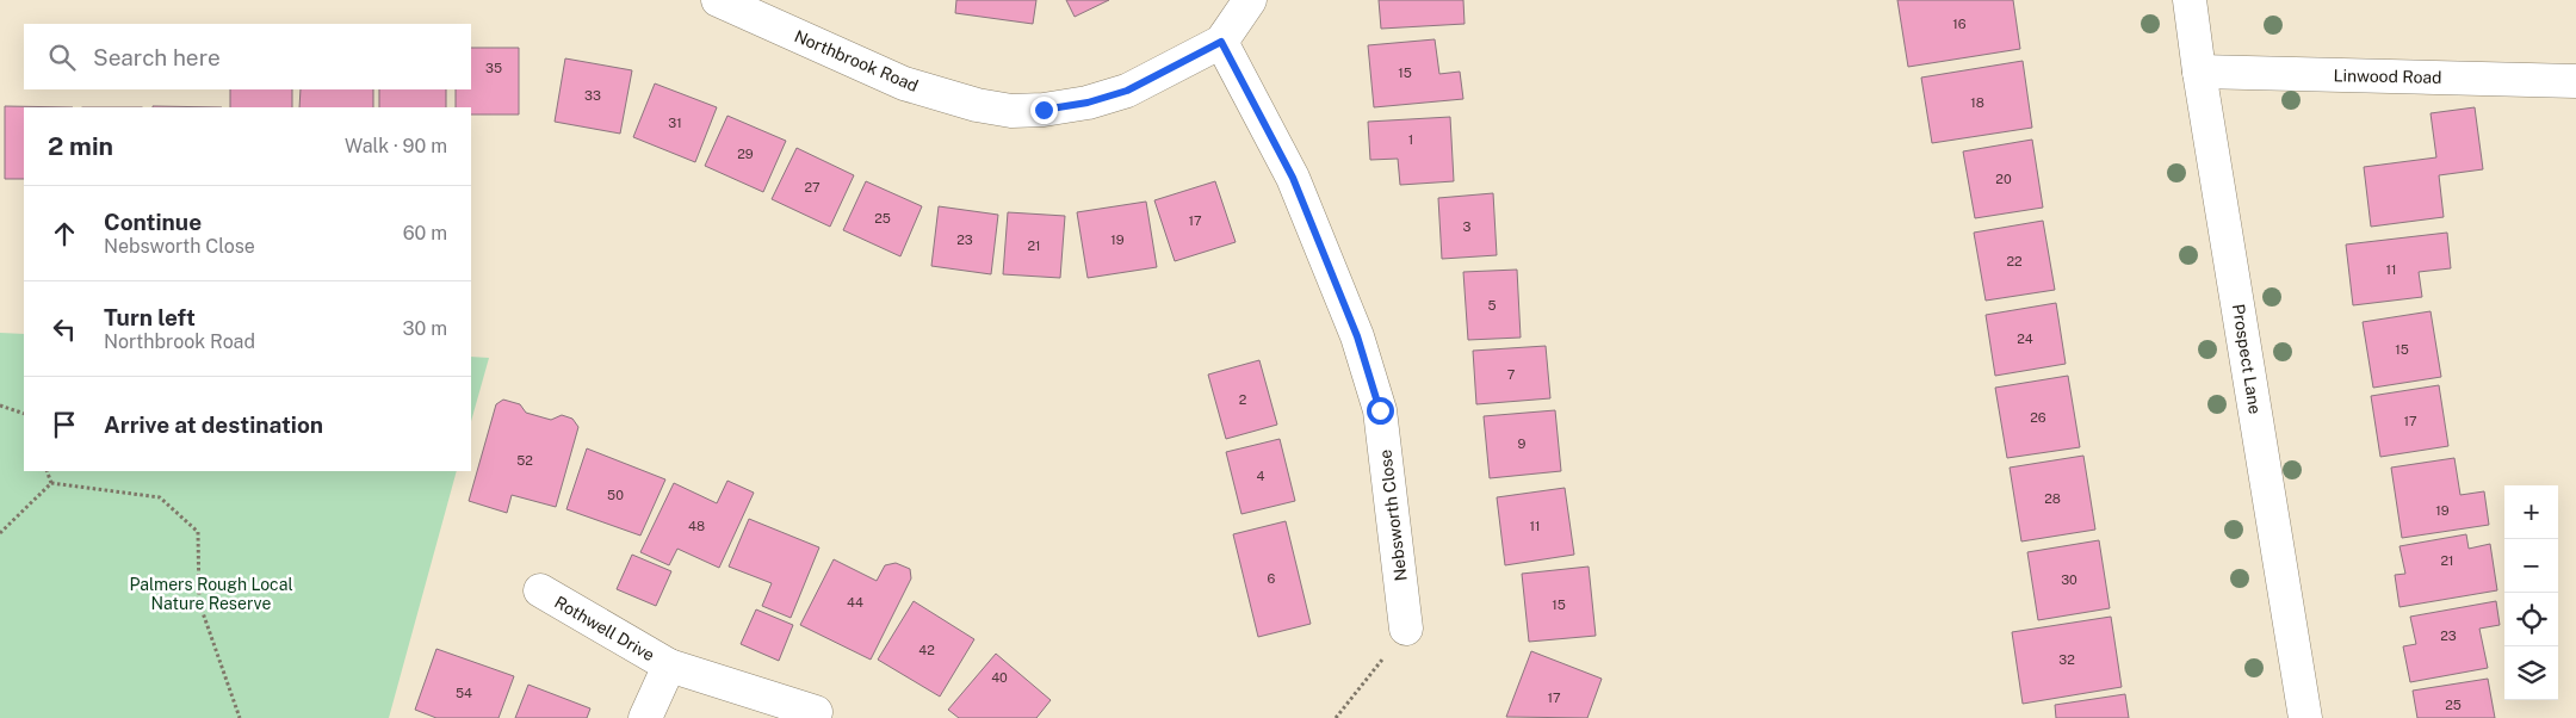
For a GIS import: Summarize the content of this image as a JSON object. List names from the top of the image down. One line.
{"streets":{"street":["Northbrook Road","Linwood Road","Prospect Lane","Nebsworth Close","Rothwell Drive"]},"crossings":[["Northbrook Road","Nebsworth Close"],["Linwood Road","Prospect Lane"]],"parks":["Palmers Rough Local Nature Reserve"],"house_numbers":["16","35","15","33","18","31","1","29","20","27","25","17","3","23","19","21","22","11","5","24","15","7","2","26","17","9","52","4","50","28","19","48","11","21","6","30","44","15","23","42","32","40","54","17","25"],"page":{"search":"Search here","heading":["2 min","Walk · 90 m"],"list":[["Continue","Nebsworth Close","60 m"],["Turn left","Northbrook Road","30 m"],"Arrive at destination"],"map_buttons":["+","−"]}}
